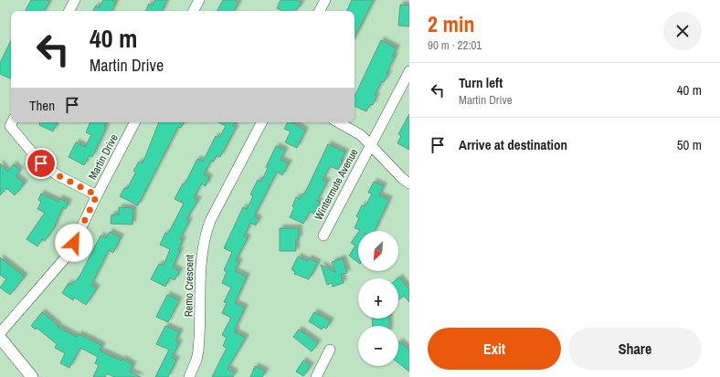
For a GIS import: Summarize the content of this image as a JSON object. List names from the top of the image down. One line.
{"streets":{"street":["Martin Drive","Wintermute Avenue","Remo Crescent"]},"north":"bottom left","page":{"heading":["2 min","90 m · 22:01"],"turn":["40 m","Martin Drive"],"list":[{"name":"Turn left","note":"Martin Drive","value":"40 m"},{"name":"Arrive at destination","value":"50 m"}],"then":"Then","map_buttons":["+","−"],"buttons":["Exit","Share"]}}
